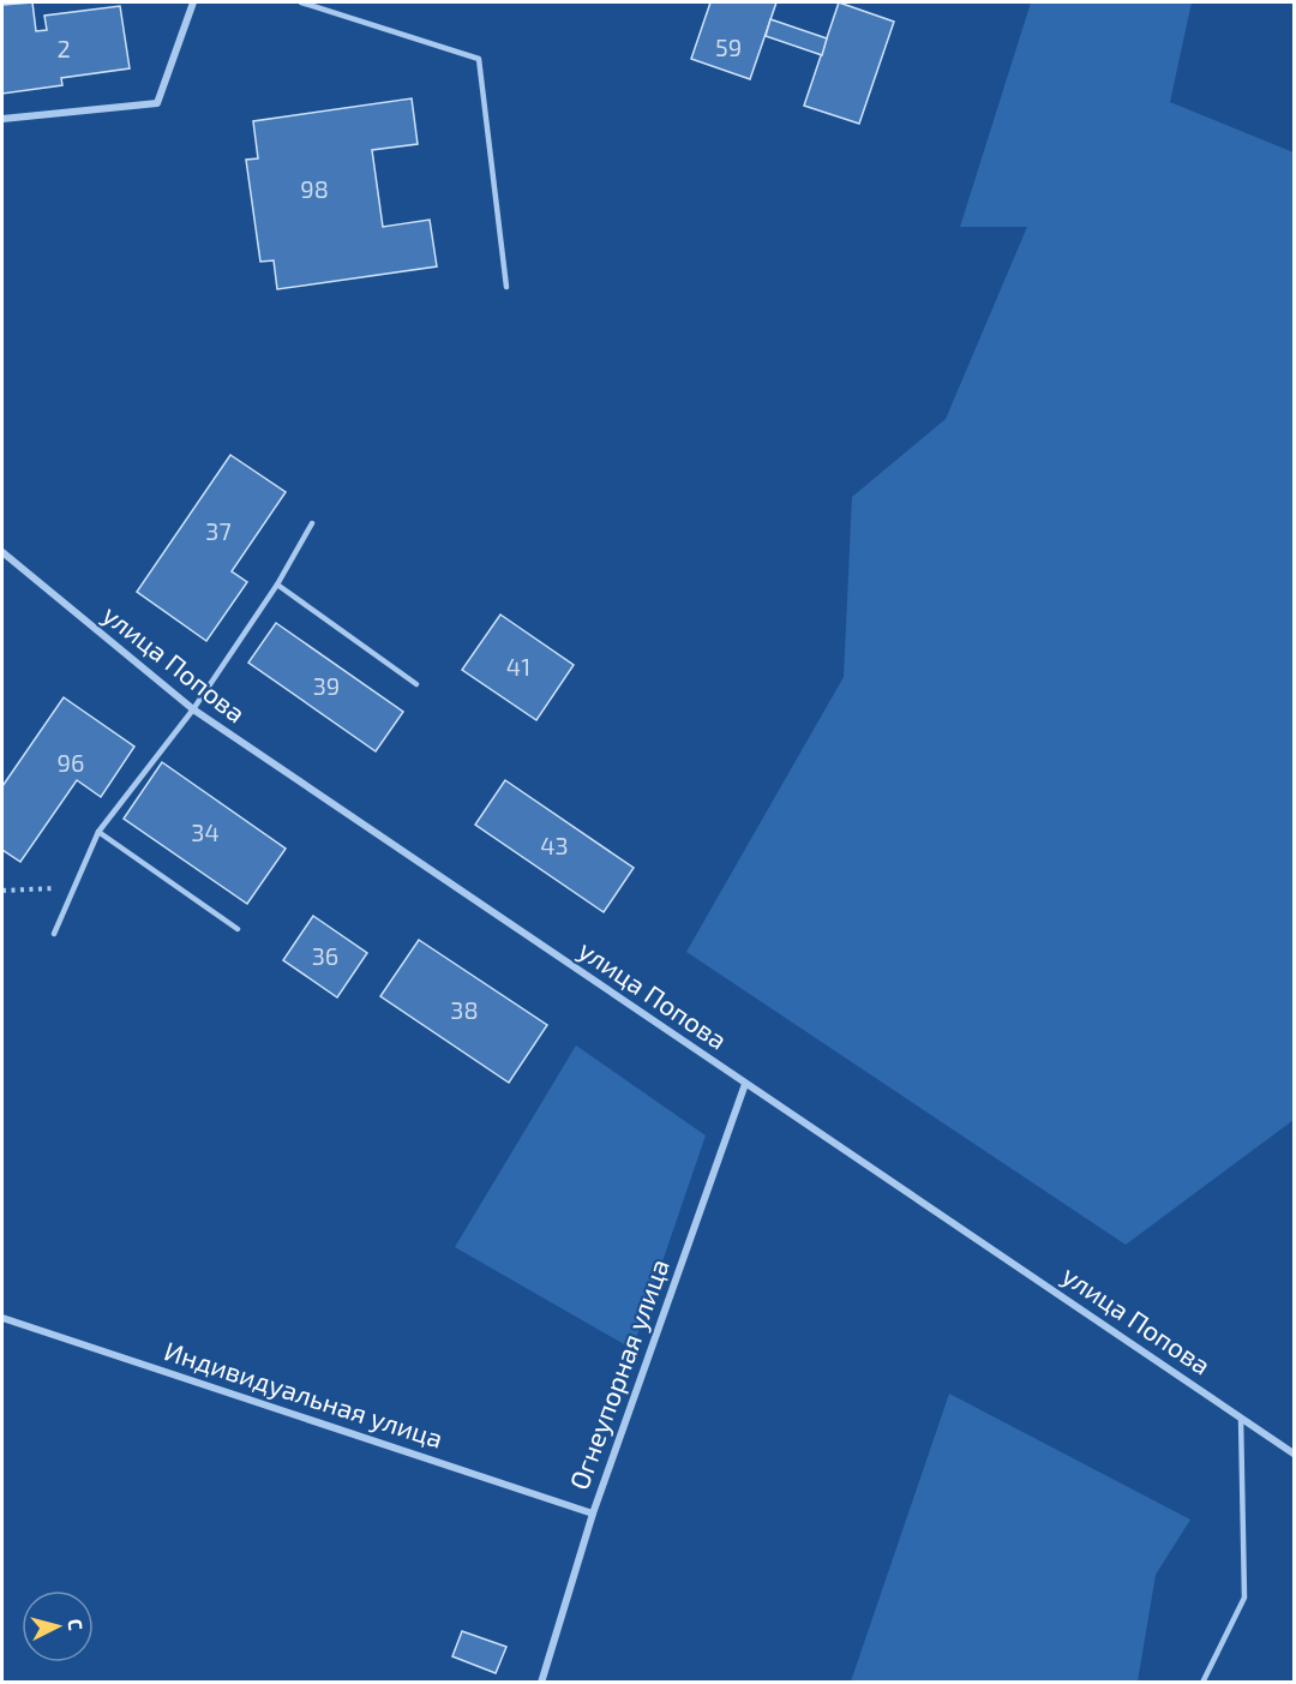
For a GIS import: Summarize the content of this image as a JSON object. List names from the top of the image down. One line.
{"streets":{"street":["улица Попова","Огнеупорная улица","Индивидуальная улица"]},"crossings":[["улица Попова","Огнеупорная улица"],["Огнеупорная улица","Индивидуальная улица"]],"house_numbers":["59","2","98","37","41","39","96","34","43","36","38"],"north":"right"}
